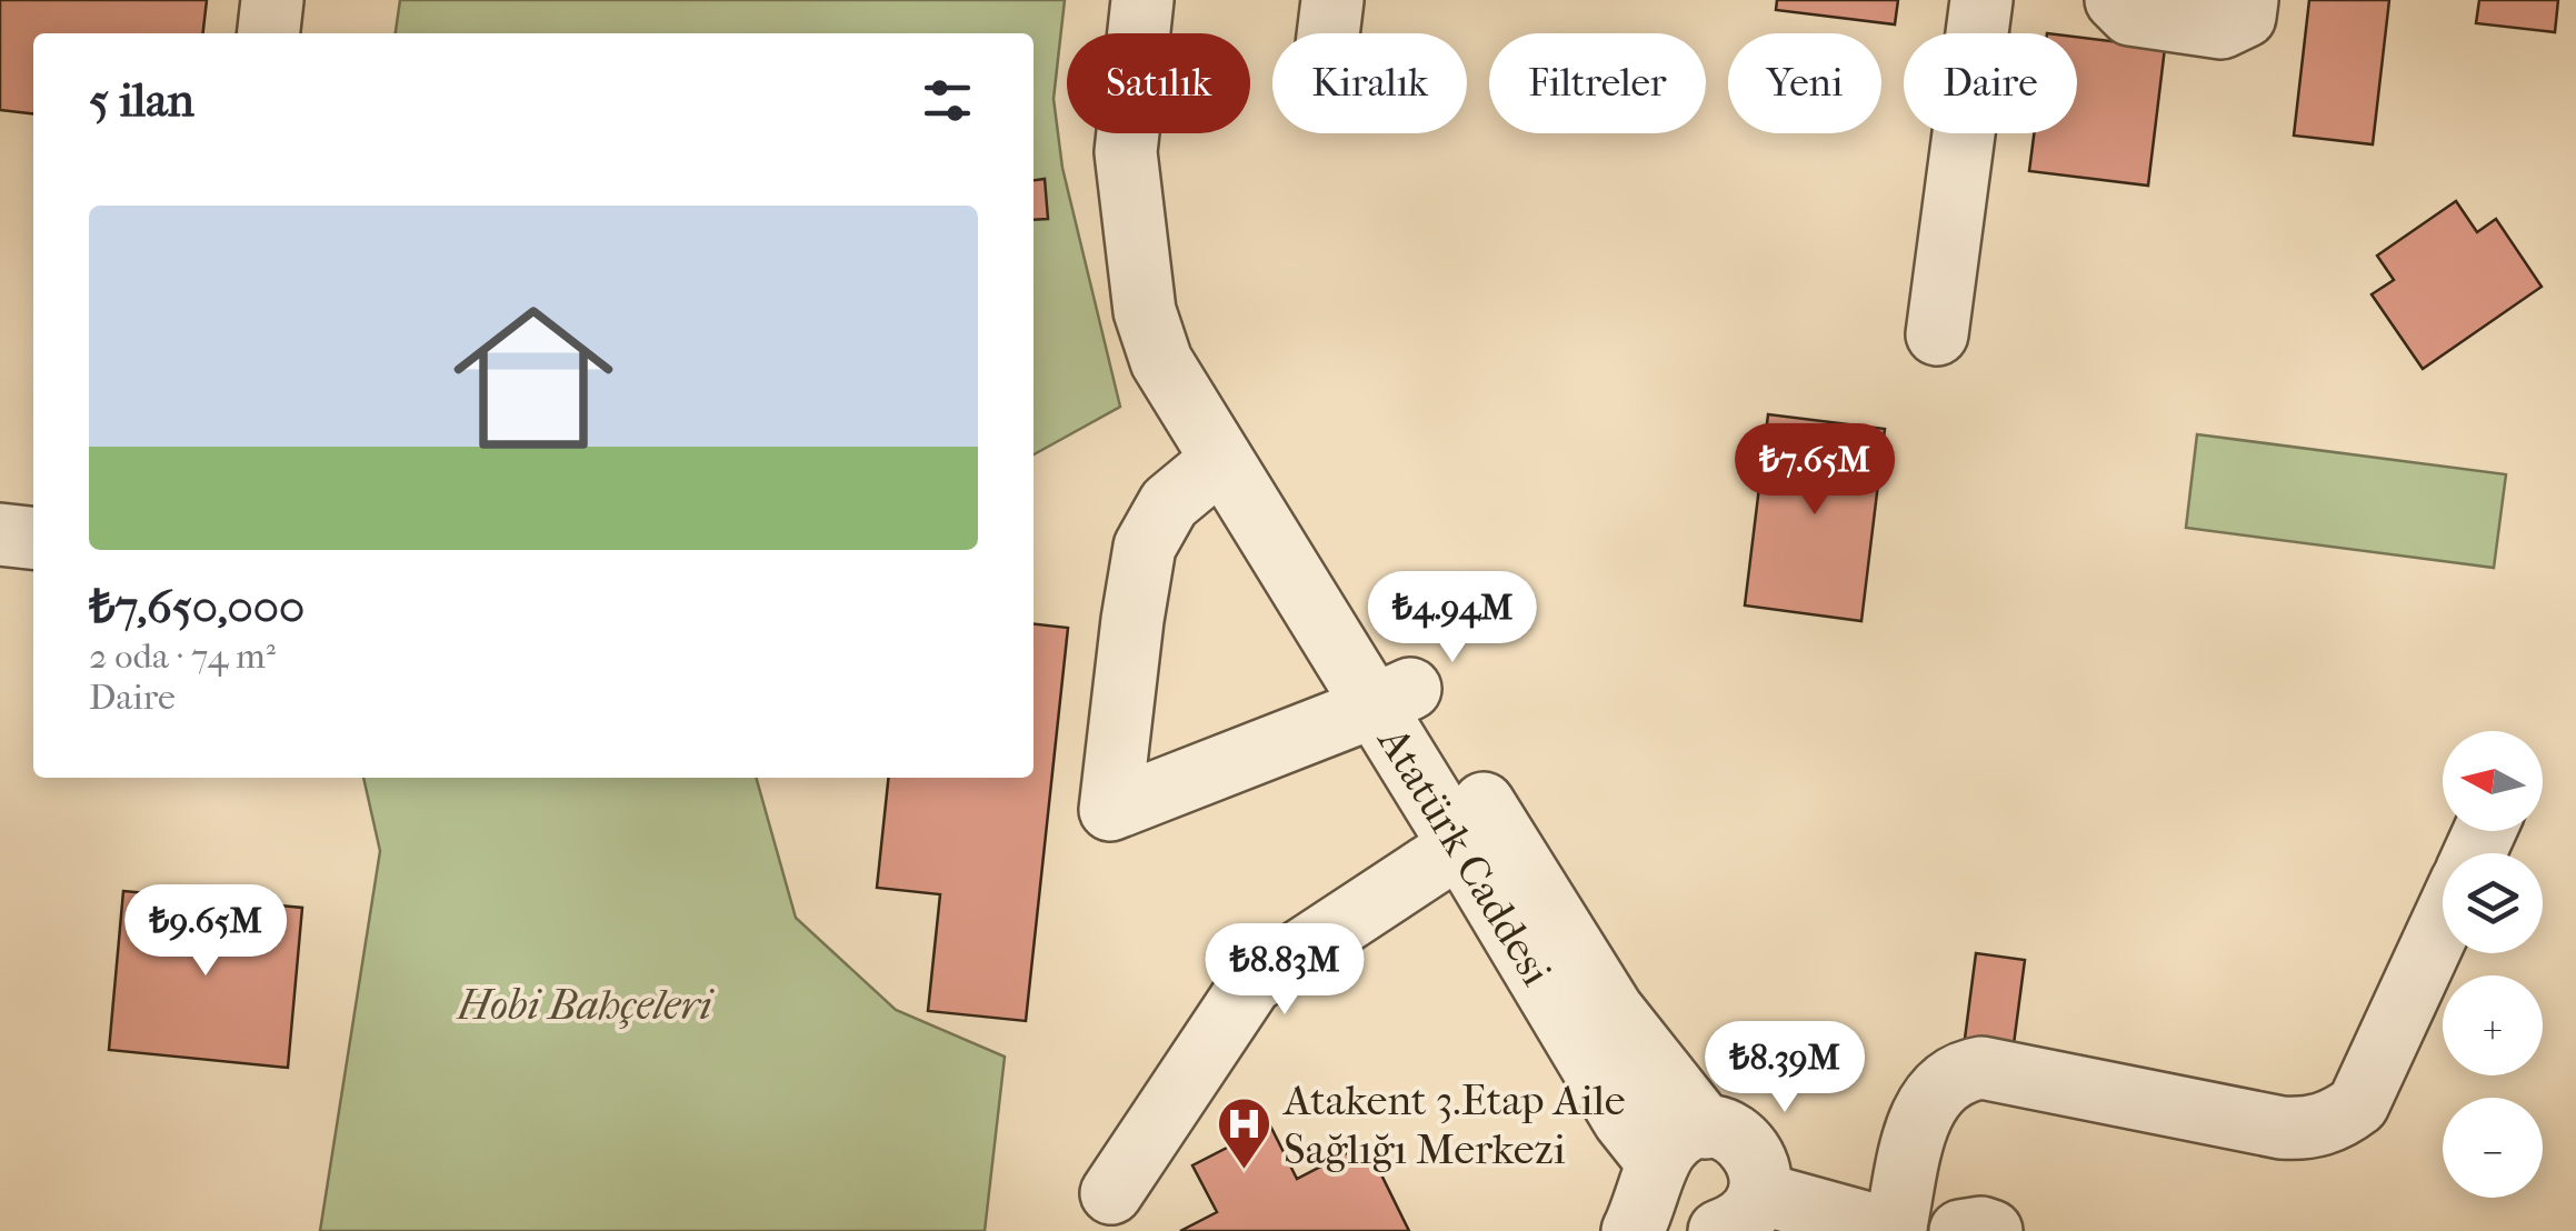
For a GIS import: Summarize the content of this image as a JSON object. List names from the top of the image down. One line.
{"streets":{"street":["Atatürk Caddesi"]},"parks":["Hobi Bahçeleri"],"places":{"hospital":["Atakent 3.Etap Aile Sağlığı Merkezi"]},"north":"left","page":{"chip":["Satılık","Kiralık","Filtreler","Yeni","Daire"],"heading":"5 ilan","list":[{"name":"₺7,650,000","note":"2 oda · 74 m² · Daire"}],"price":["₺7.65M","₺4.94M","₺9.65M","₺8.83M","₺8.39M"],"map_buttons":["+","−"]}}
